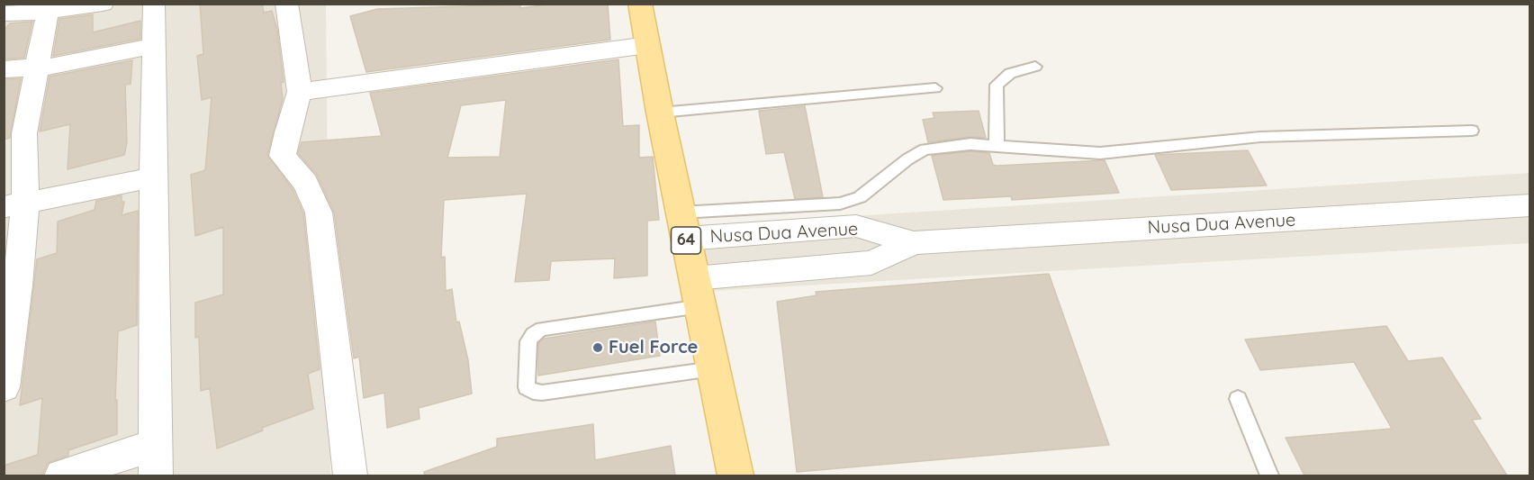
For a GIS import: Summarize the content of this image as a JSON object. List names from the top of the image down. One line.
{"streets":{"main road":["64"],"street":["Nusa Dua Avenue"]},"crossings":[["Nusa Dua Avenue","64"]],"places":["Fuel Force"]}
